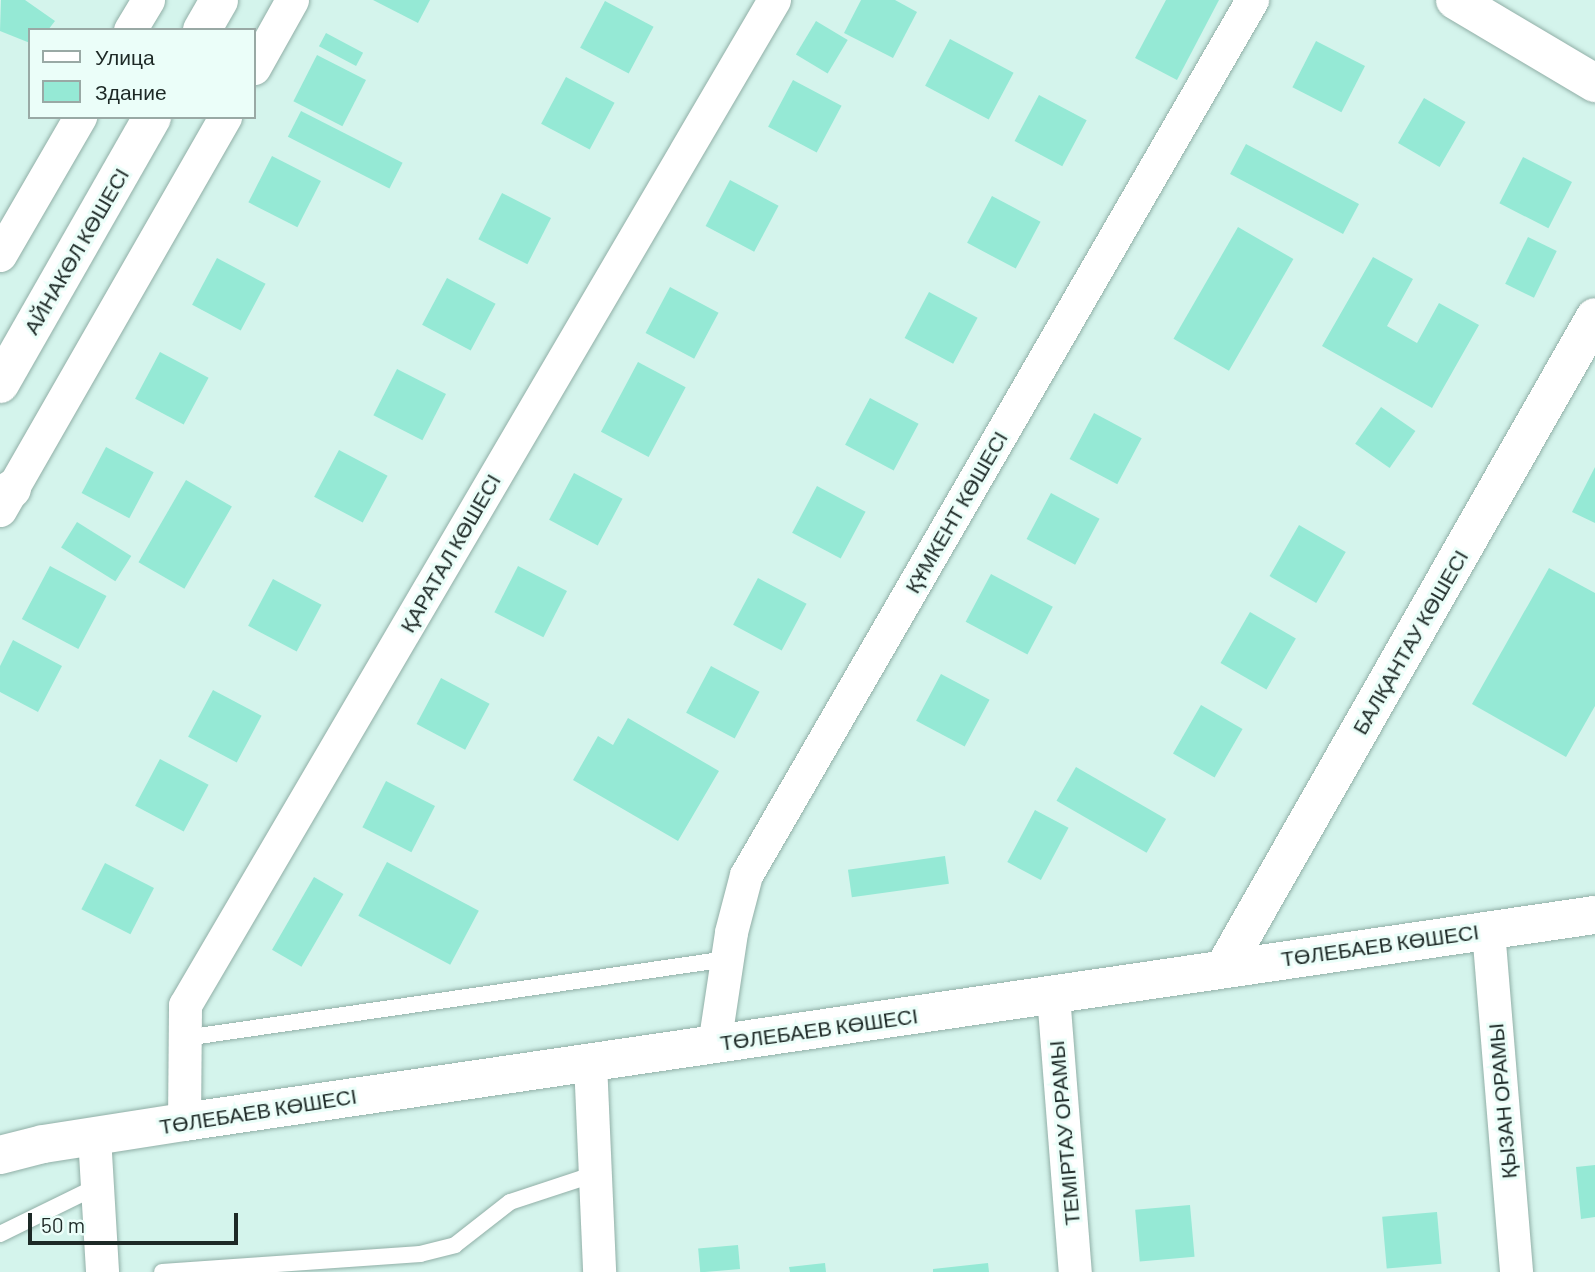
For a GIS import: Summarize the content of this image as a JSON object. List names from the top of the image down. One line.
{"streets":{"street":["АЙНАКӨЛ КӨШЕСІ","ҚҰМКЕНТ КӨШЕСІ","ҚАРАТАЛ КӨШЕСІ","БАЛҚАНТАУ КӨШЕСІ","ТӨЛЕБАЕВ КӨШЕСІ","ҚЫЗАН ОРАМЫ","ТЕМІРТАУ ОРАМЫ"]},"crossings":[["ҚҰМКЕНТ КӨШЕСІ","ТӨЛЕБАЕВ КӨШЕСІ"],["ҚАРАТАЛ КӨШЕСІ","ТӨЛЕБАЕВ КӨШЕСІ"],["БАЛҚАНТАУ КӨШЕСІ","ТӨЛЕБАЕВ КӨШЕСІ"],["ТӨЛЕБАЕВ КӨШЕСІ","ҚЫЗАН ОРАМЫ"],["ТӨЛЕБАЕВ КӨШЕСІ","ТЕМІРТАУ ОРАМЫ"]],"legend":["Улица","Здание"],"scale_bar":"50 m"}
